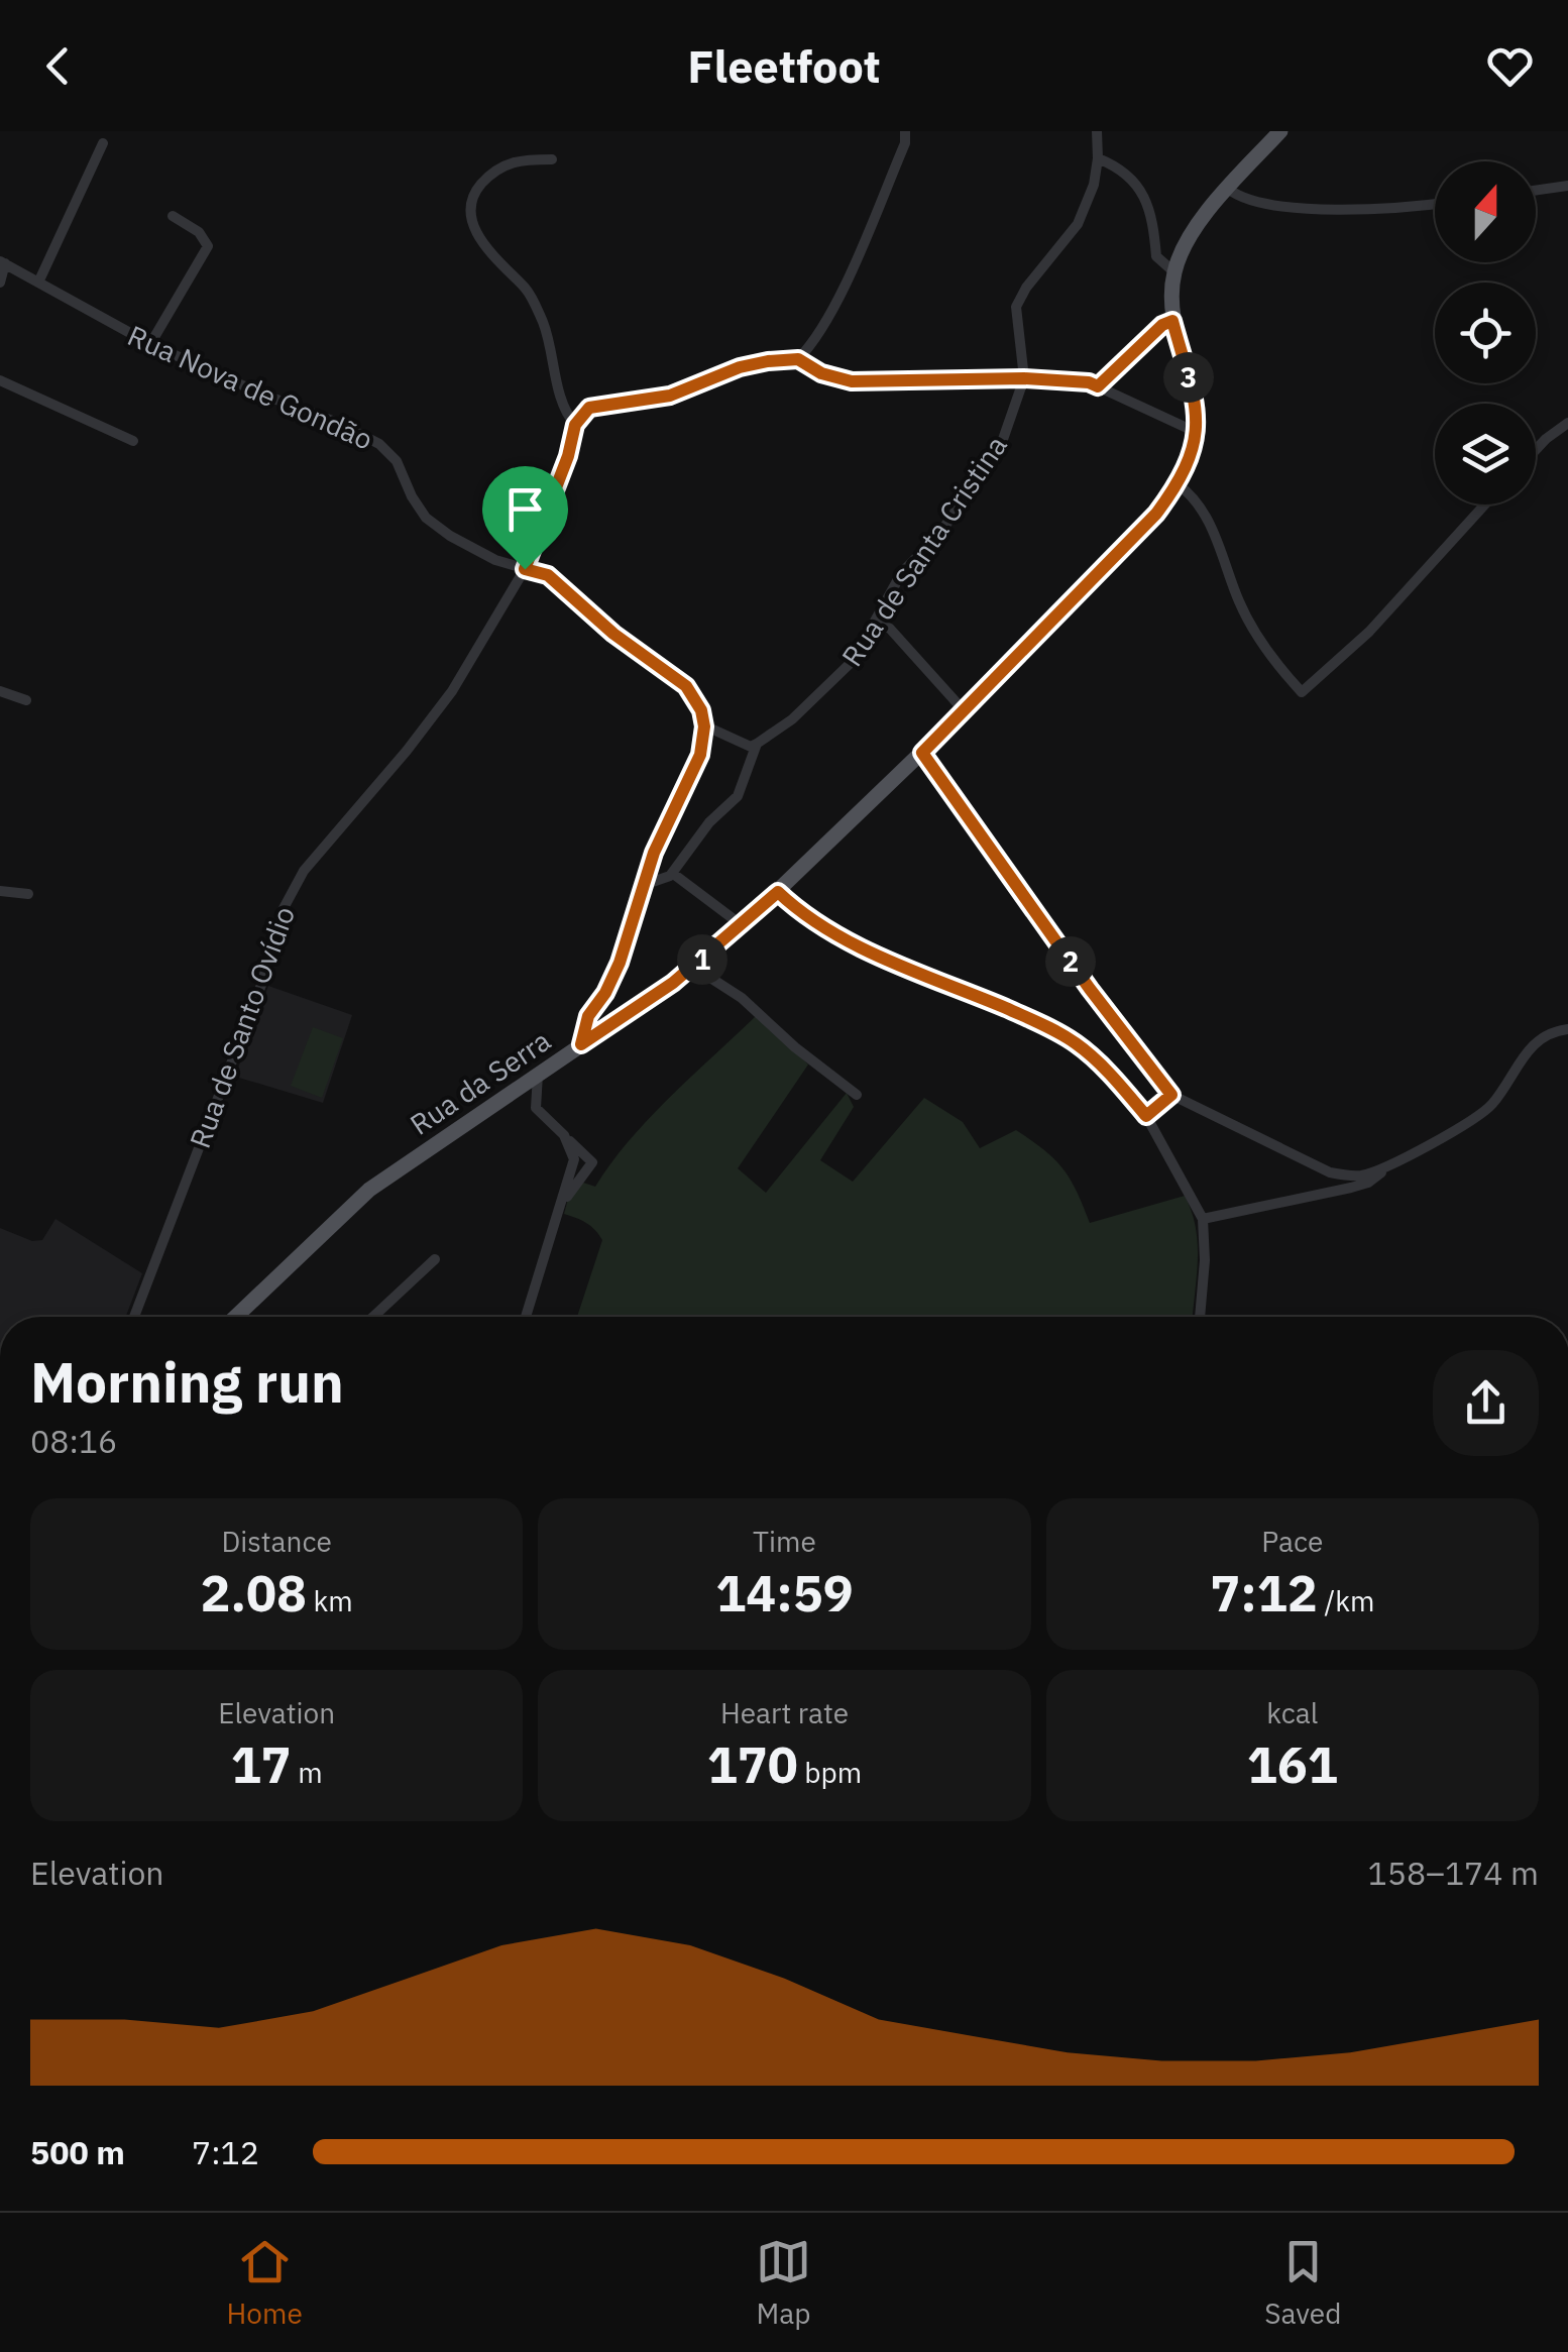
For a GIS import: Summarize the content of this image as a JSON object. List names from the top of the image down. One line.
{"streets":{"main road":["Rua da Serra"],"street":["Rua Nova de Gondão","Rua de Santa Cristina","Rua de Santo Ovídio"]},"crossings":[["Rua Nova de Gondão","Rua de Santo Ovídio"]],"north":"top","page":{"header":"Fleetfoot","pins":["3","1","2"],"heading":["Morning run","08:16"],"stats":[["Distance","2.08 km"],["Time","14:59"],["Pace","7:12 /km"],["Elevation","17 m"],["Heart rate","170 bpm"],["kcal","161"]],"chart":["Elevation","158–174 m"],"list":[{"name":"500 m","note":"7:12"}],"tabs":["Home","Map","Saved"]}}
